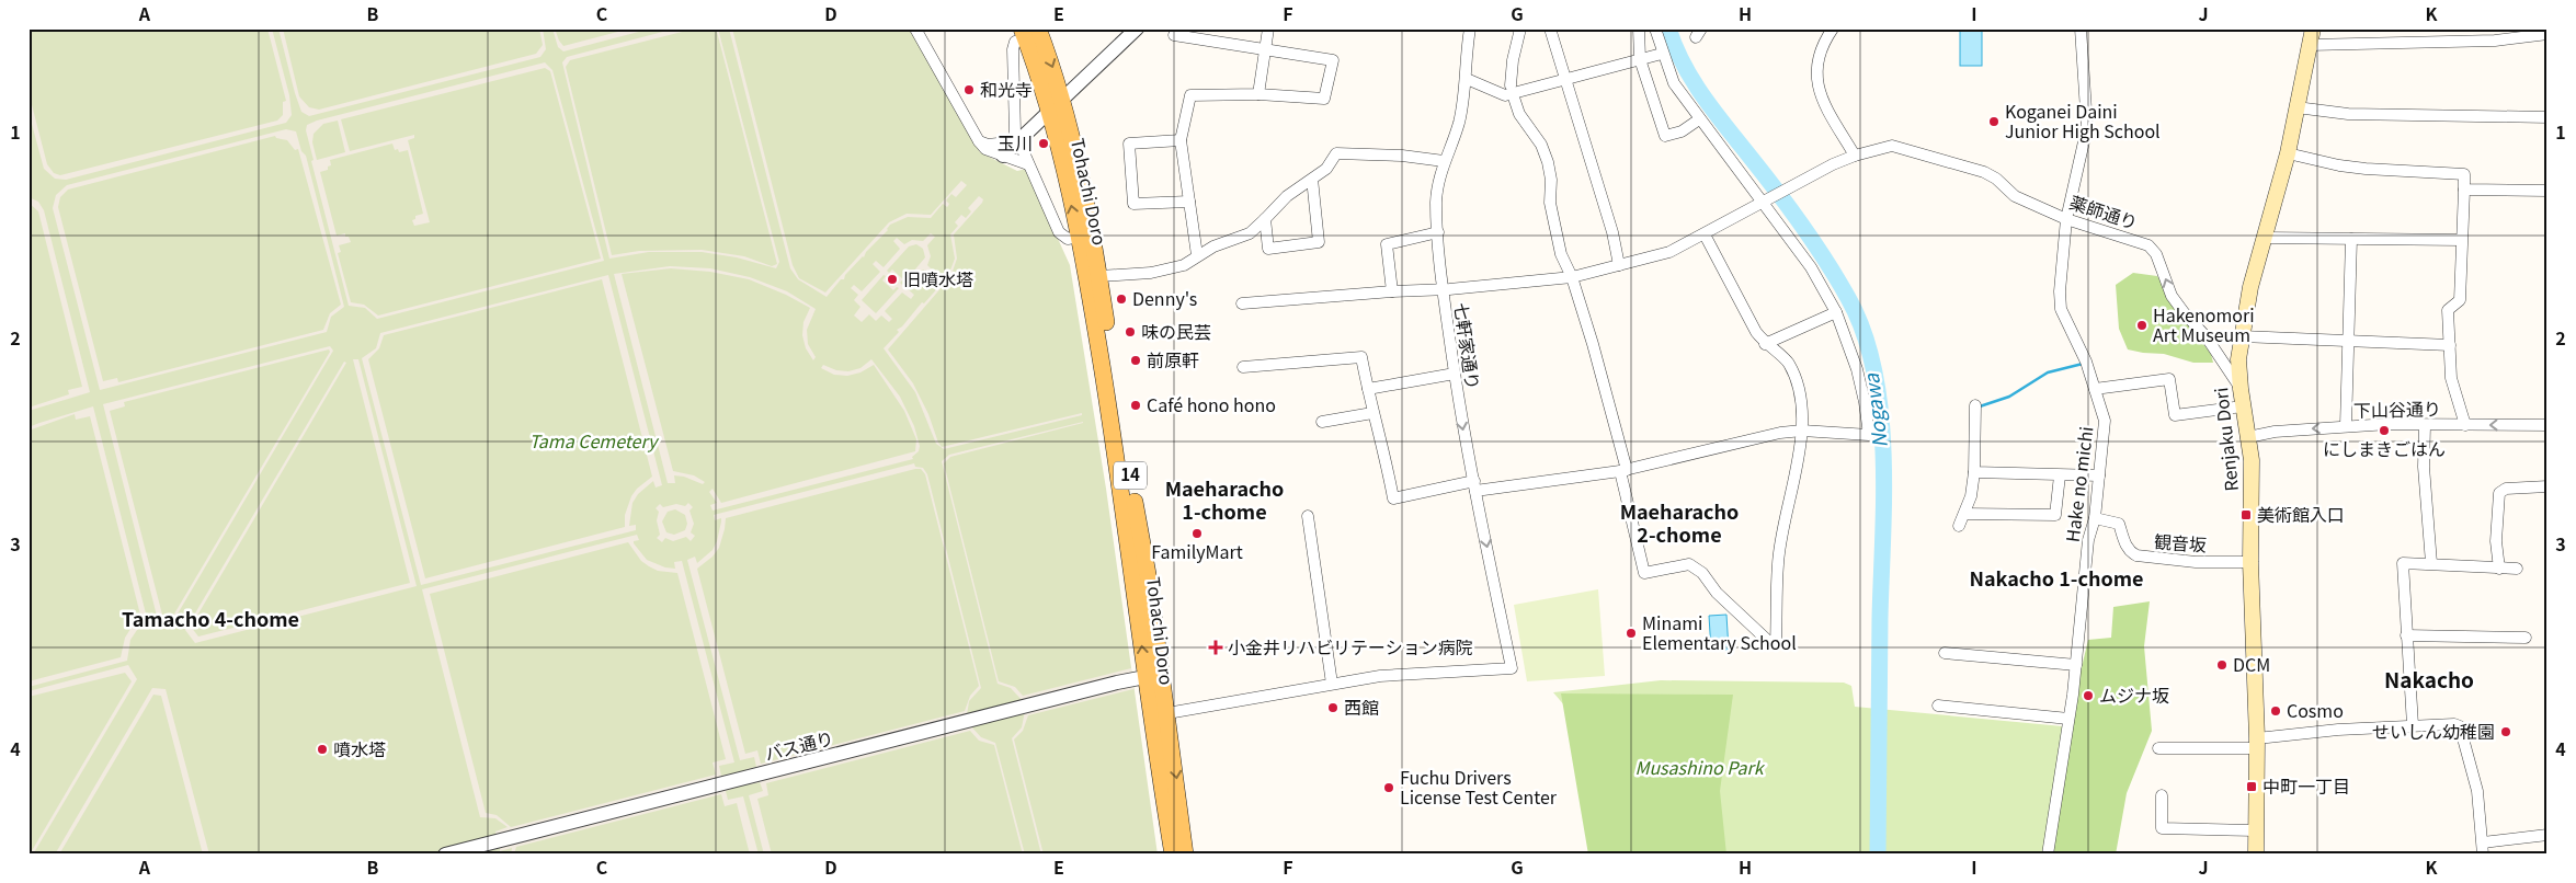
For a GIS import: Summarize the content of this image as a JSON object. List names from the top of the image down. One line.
{"streets":{"main road":["Tohachi Doro","Renjaku Dori","14"],"street":["薬師通り","七軒家通り","下山谷通り","Hake no michi","観音坂","バス通り"]},"crossings":[["Tohachi Doro","バス通り"],["薬師通り","Renjaku Dori"],["薬師通り","Hake no michi"],["下山谷通り","Renjaku Dori"],["Renjaku Dori","観音坂"],["Hake no michi","観音坂"]],"one_way":["薬師通り"],"districts":["Maeharacho 1-chome","Maeharacho 2-chome","Nakacho 1-chome","Tamacho 4-chome","Nakacho"],"water":["Nogawa"],"parks":["Tama Cemetery","Musashino Park"],"places":{"other":["和光寺","Koganei Daini Junior High School","玉川","旧噴水塔","Denny's","Hakenomori Art Museum","味の民芸","前原軒","Café hono hono","にしまきごはん","FamilyMart","Minami Elementary School","DCM","ムジナ坂","西館","Cosmo","せいしん幼稚園","噴水塔","Fuchu Drivers License Test Center"],"transit":["美術館入口","中町一丁目"],"health":["小金井リハビリテーション病院"]},"grid":{"columns":["A","B","C","D","E","F","G","H","I","J","K"],"rows":["1","2","3","4"]}}
